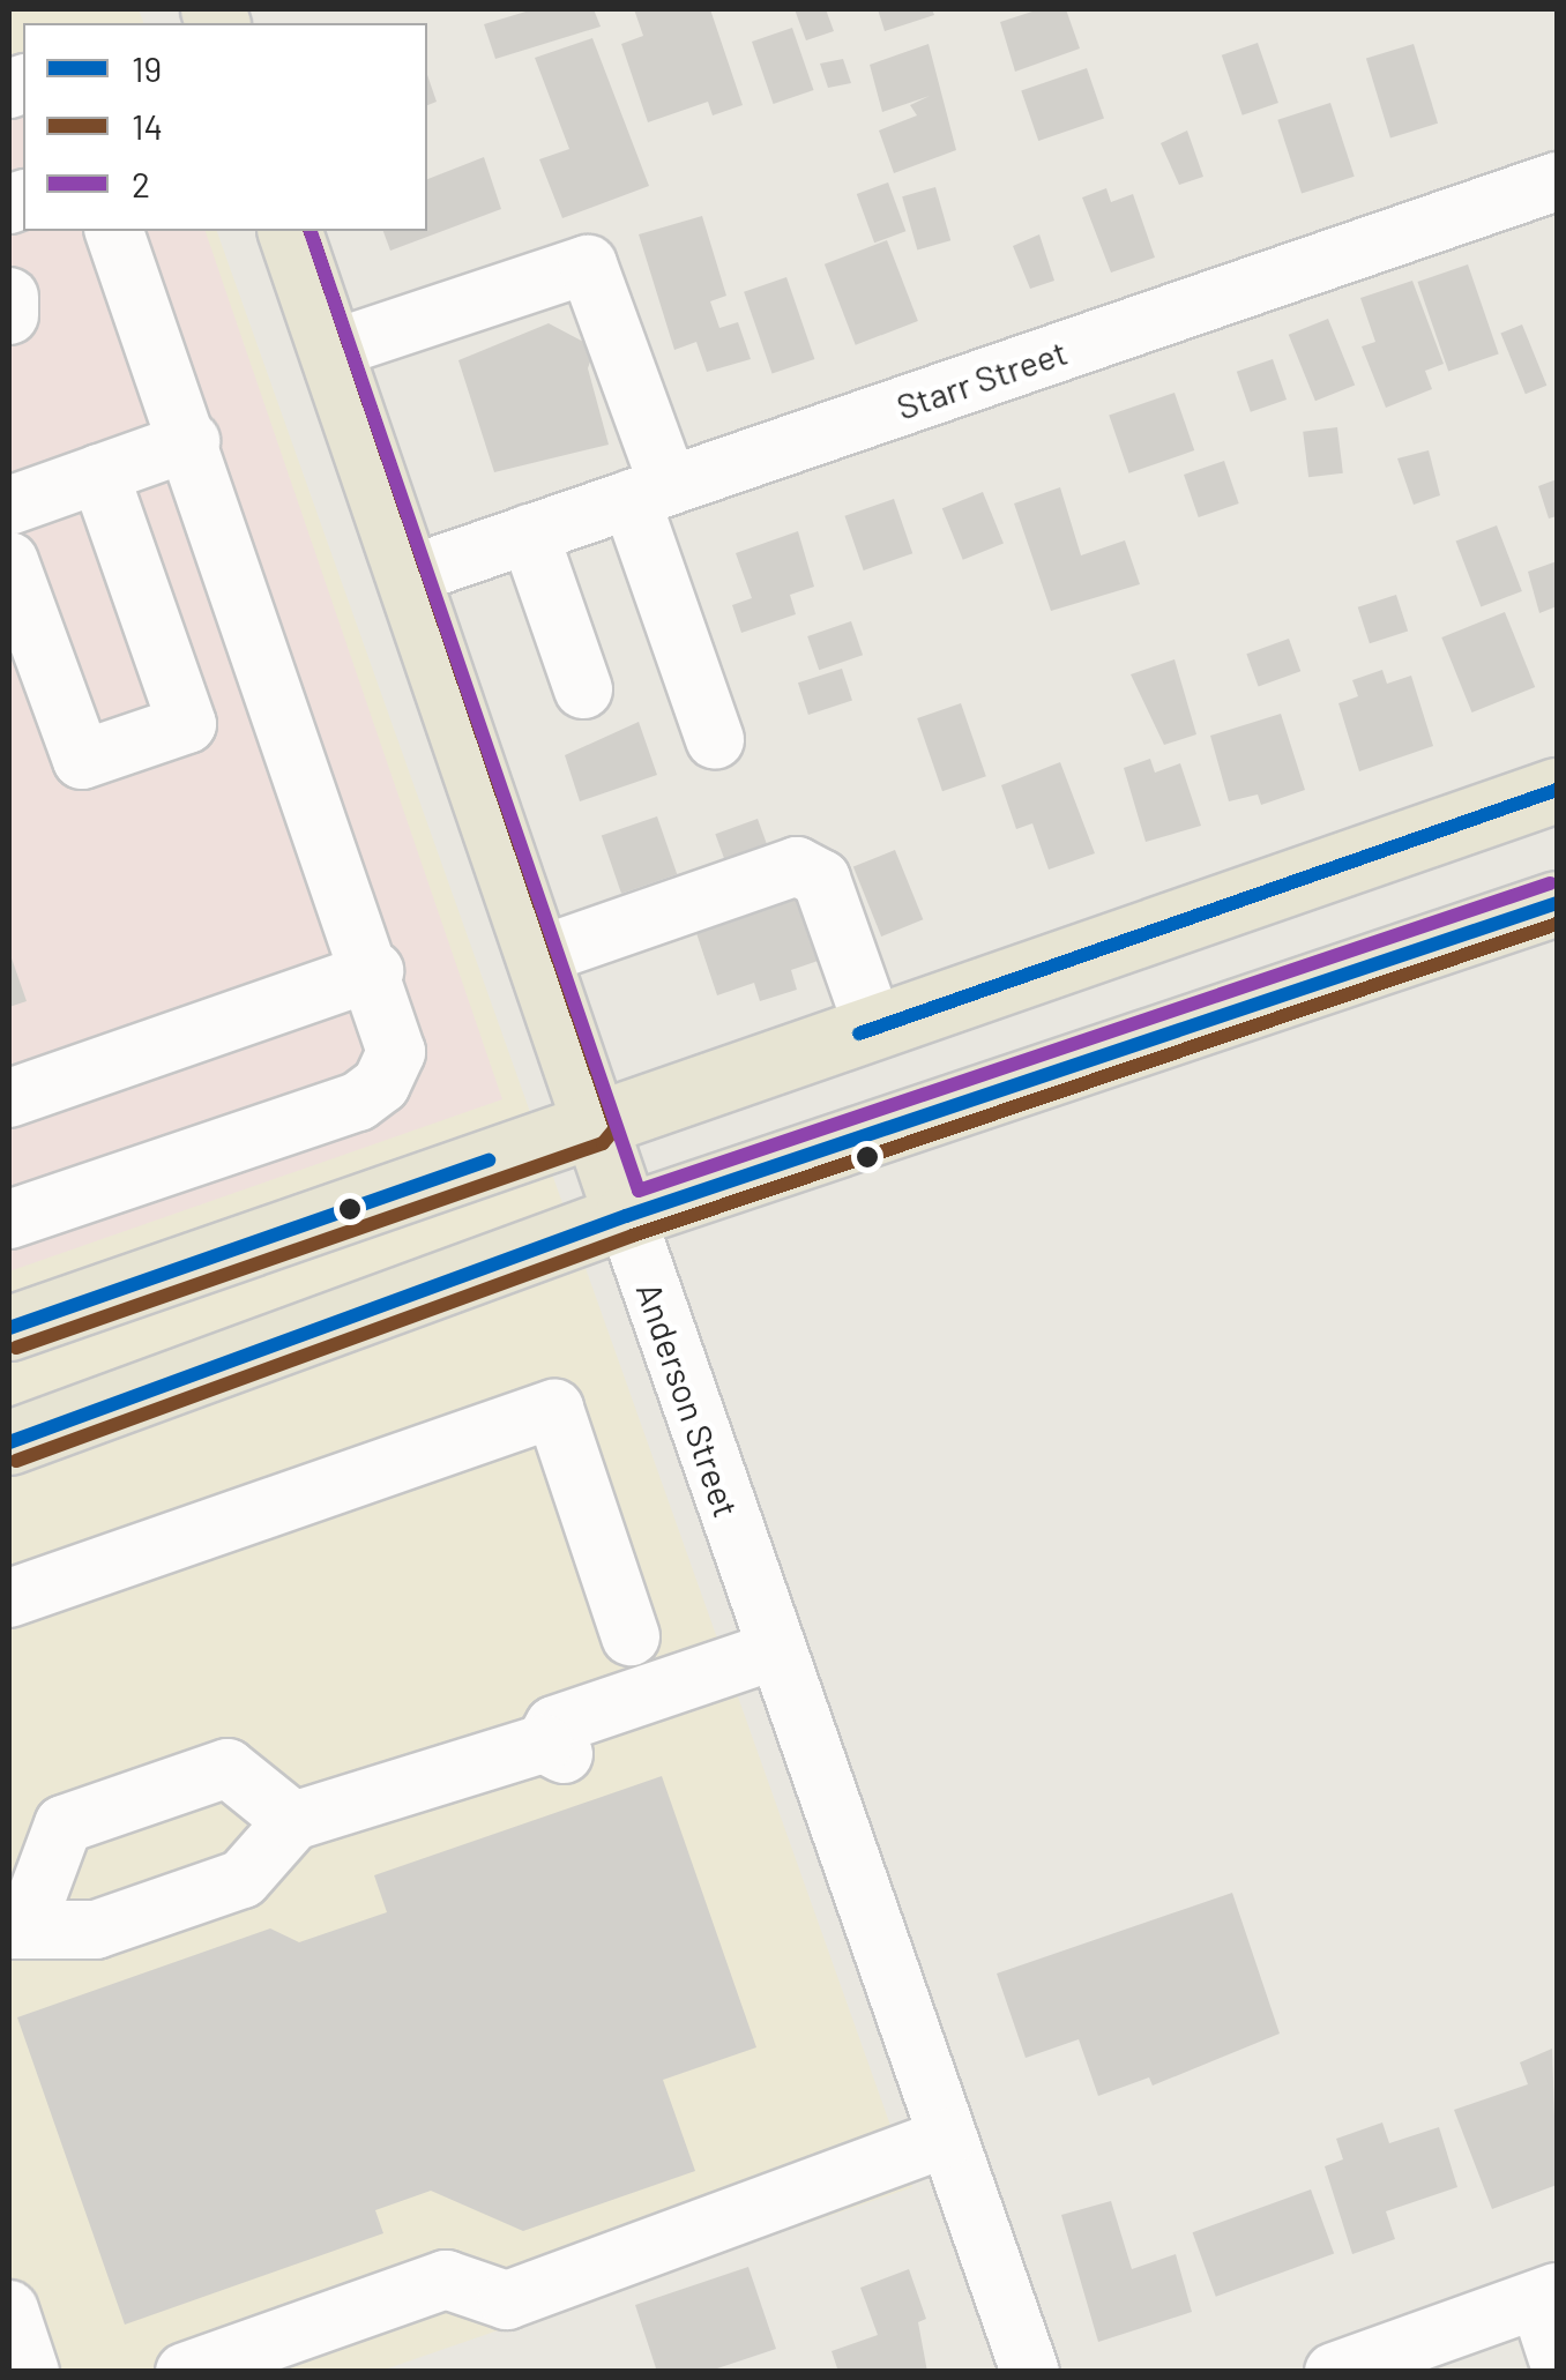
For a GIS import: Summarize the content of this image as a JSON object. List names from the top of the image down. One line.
{"streets":{"main road":["Anderson Street"],"street":["Starr Street"]},"crossings":[["Starr Street","Anderson Street"]],"lines":["transit line 14","transit line 2","transit line 19"],"legend":["19","14","2"]}
